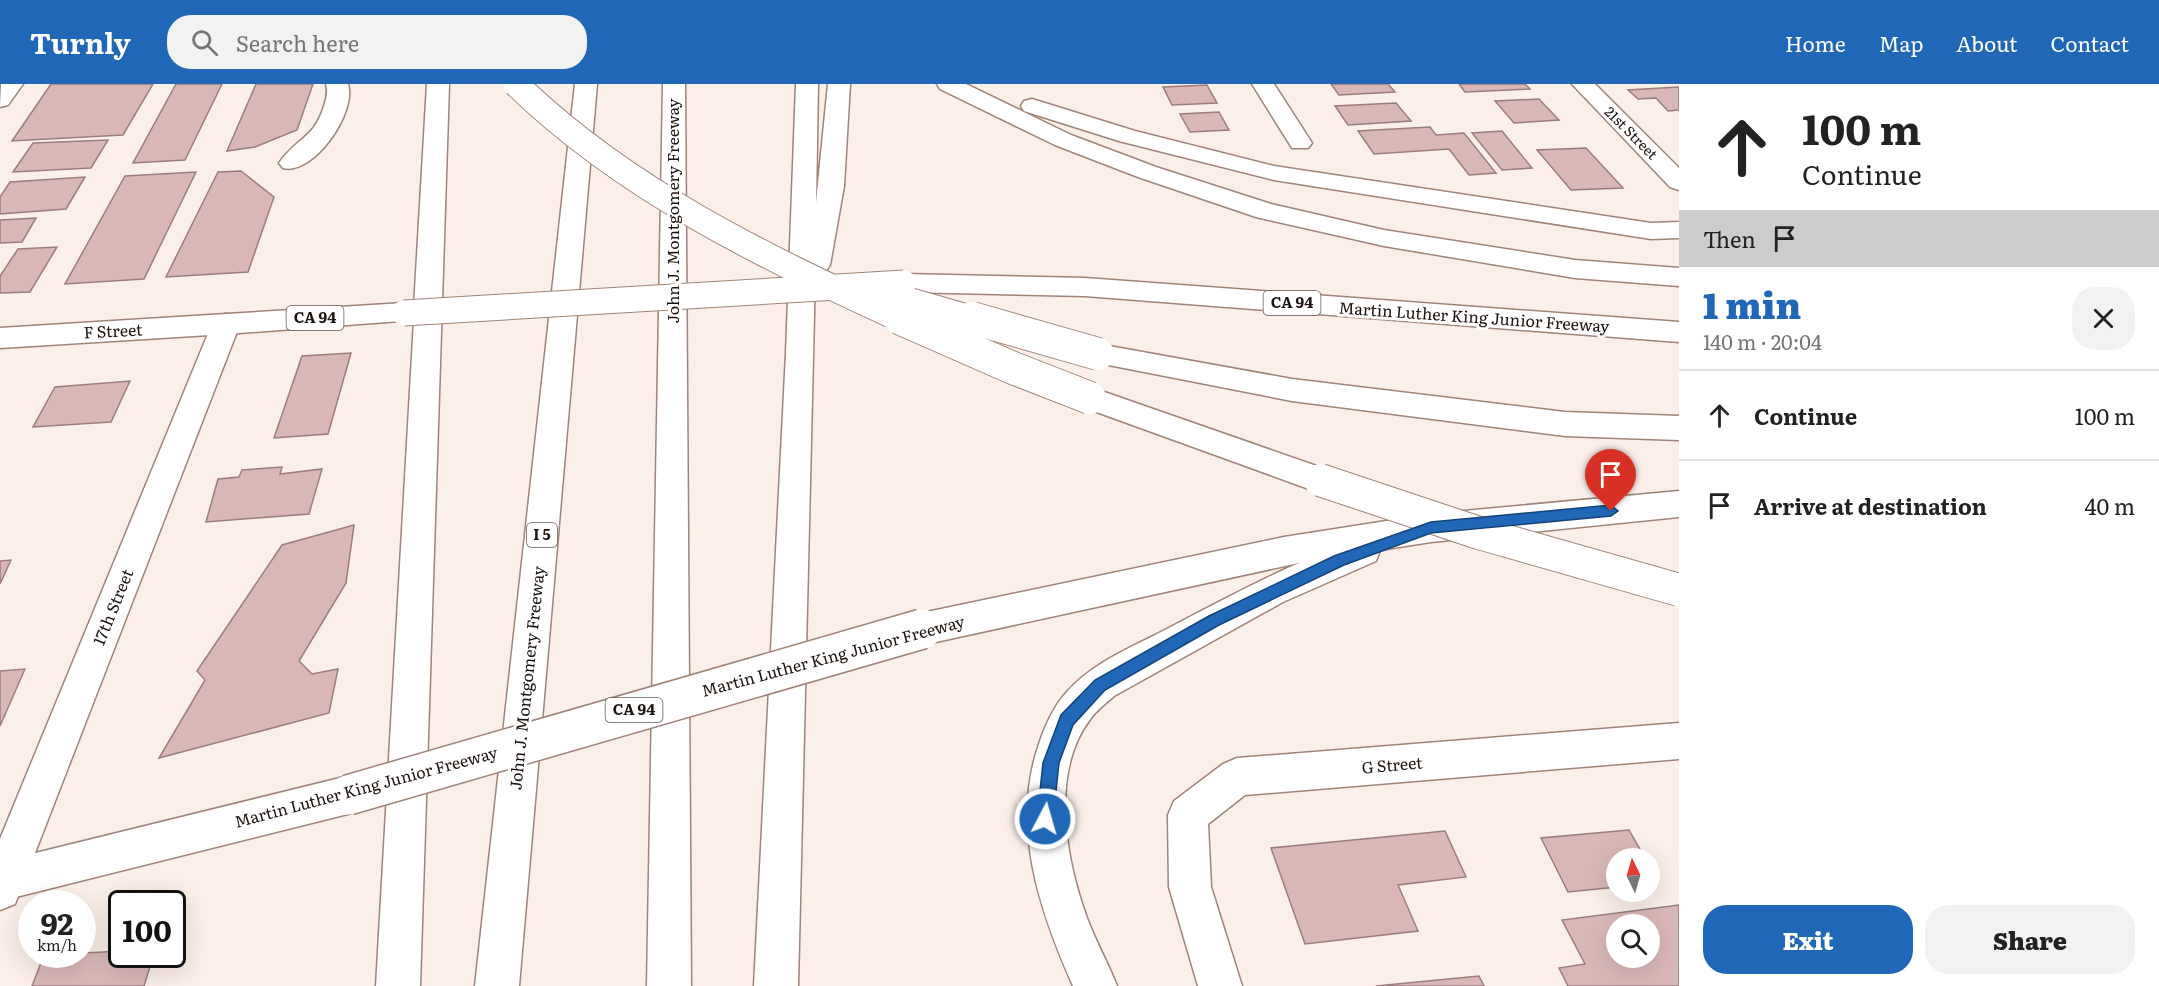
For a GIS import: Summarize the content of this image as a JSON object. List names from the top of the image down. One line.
{"streets":{"main road":["21st Street","John J. Montgomery Freeway","CA 94","Martin Luther King Junior Freeway","F Street","I 5","17th Street","G Street"]},"crossings":[["Martin Luther King Junior Freeway","F Street"],["Martin Luther King Junior Freeway","17th Street"],["F Street","17th Street"]],"north":"top","page":{"header":"Turnly","search":"Search here","nav":["Home","Map","About","Contact"],"turn":["100 m","Continue"],"then":"Then","heading":["1 min","140 m · 20:04"],"list":[{"name":"Continue","value":"100 m"},{"name":"Arrive at destination","value":"40 m"}],"speed":"92 km/h","limit":"100","buttons":["Exit","Share"]}}
